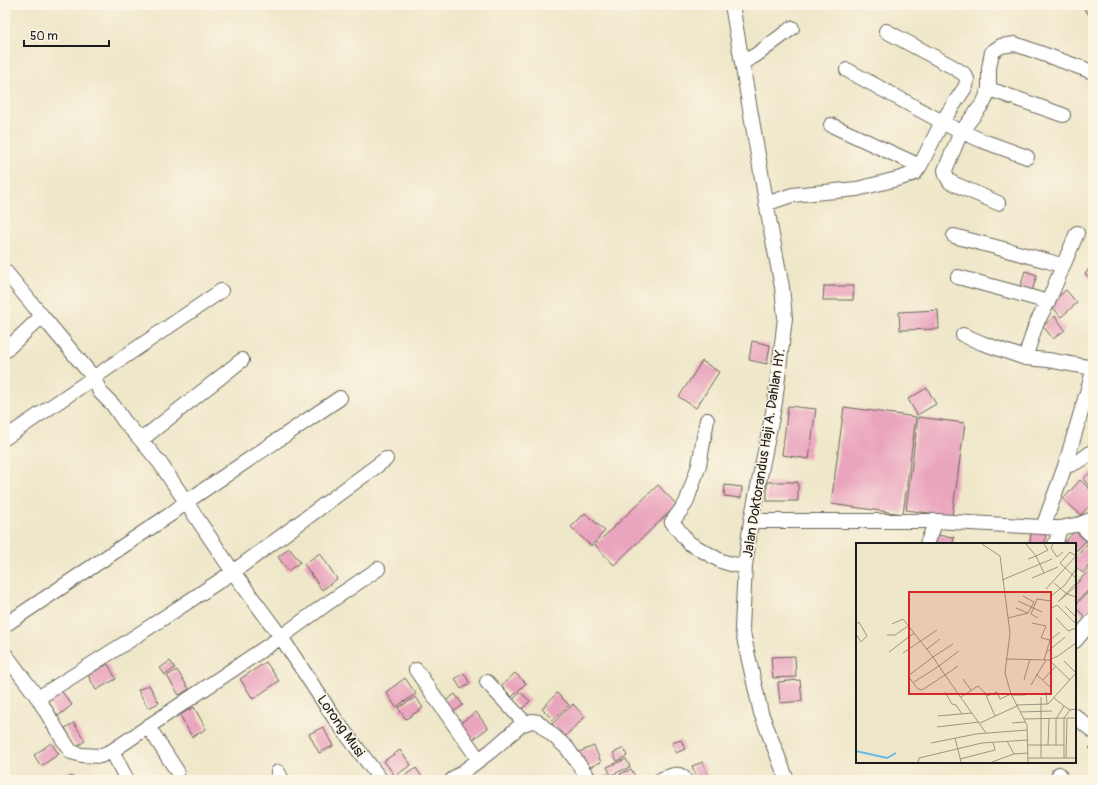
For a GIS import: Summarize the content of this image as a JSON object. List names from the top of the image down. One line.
{"streets":{"street":["Jalan Doktorandus Haji A. Dahlan HY.","Lorong Musi"]},"scale_bar":"50 m"}
